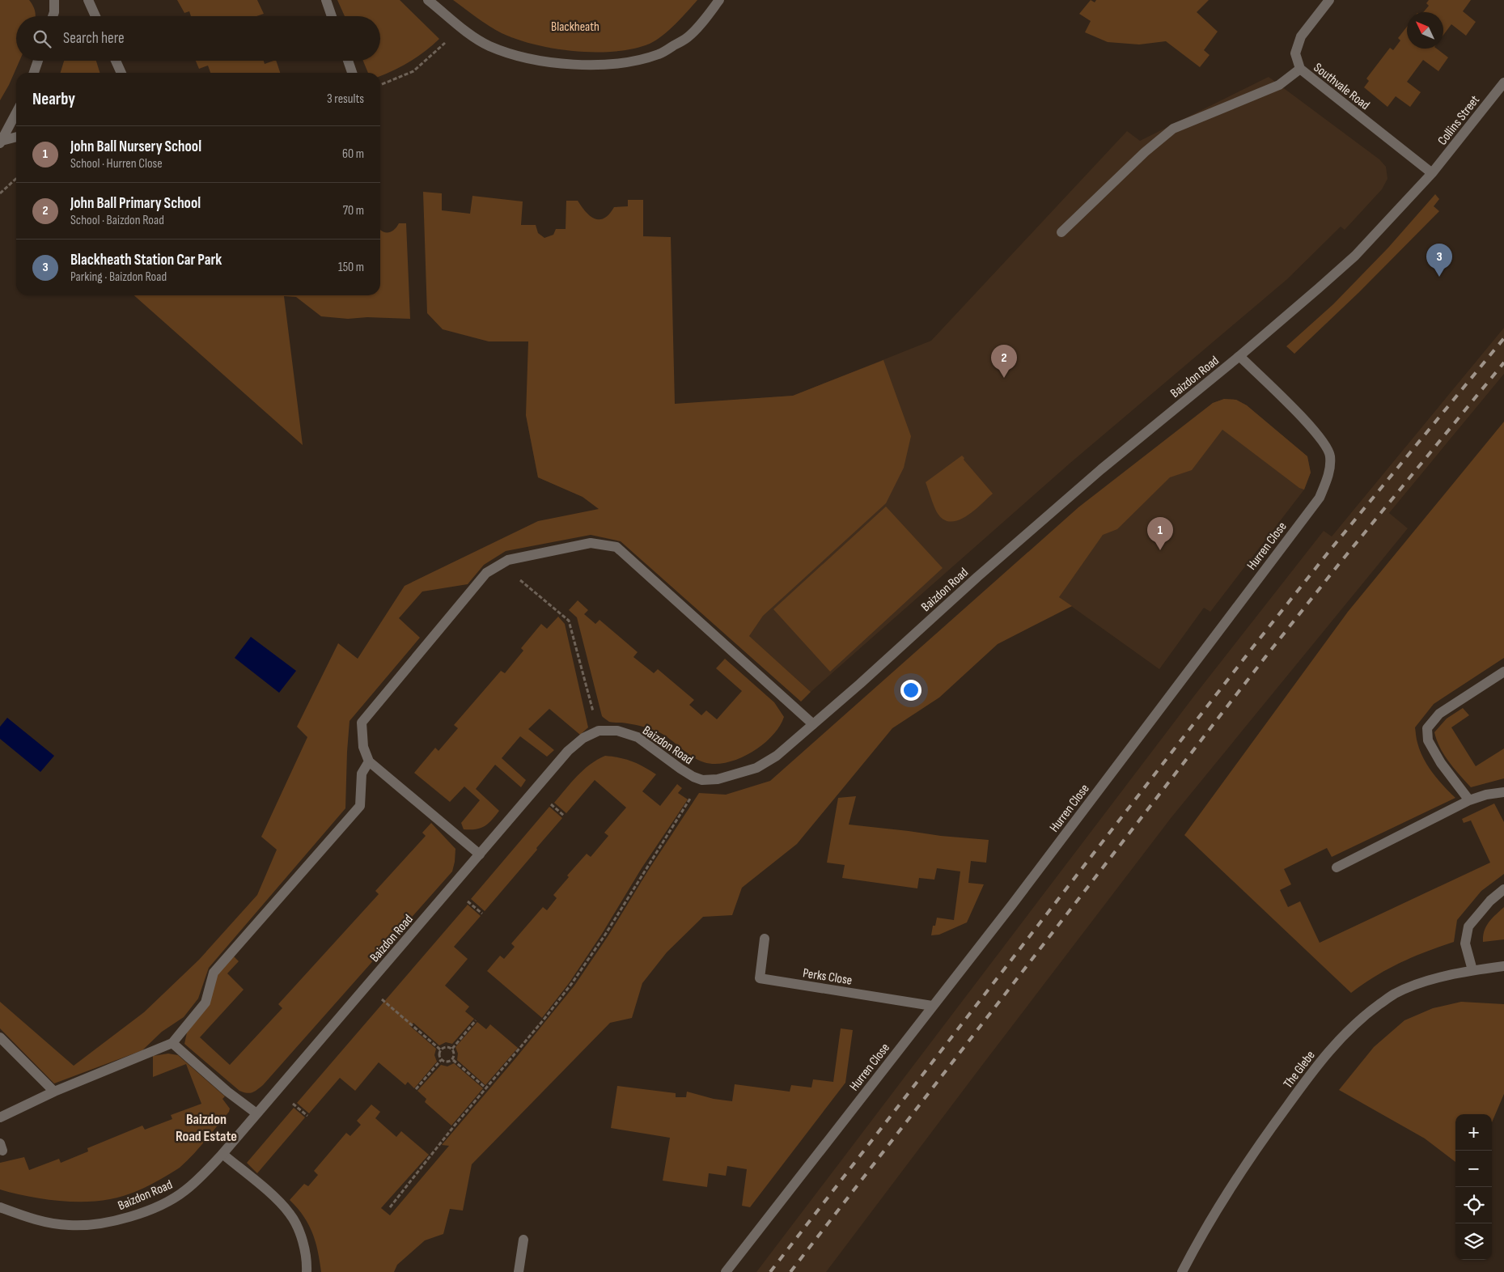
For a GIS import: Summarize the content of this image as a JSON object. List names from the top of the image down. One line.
{"streets":{"street":["Southvale Road","Collins Street","Baizdon Road","Hurren Close","Perks Close","The Glebe"]},"crossings":[["Southvale Road","Collins Street"],["Southvale Road","Baizdon Road"],["Collins Street","Baizdon Road"],["Baizdon Road","Hurren Close"],["Hurren Close","Perks Close"]],"districts":["Baizdon Road Estate"],"parks":["Blackheath"],"north":"top left","page":{"search":"Search here","heading":["Nearby","3 results"],"list":[{"mark":"1","name":"John Ball Nursery School","note":"School · Hurren Close","value":"60 m"},{"mark":"2","name":"John Ball Primary School","note":"School · Baizdon Road","value":"70 m"},{"mark":"3","name":"Blackheath Station Car Park","note":"Parking · Baizdon Road","value":"150 m"}],"pins":["3","2","1"],"map_buttons":["+","−"]}}
